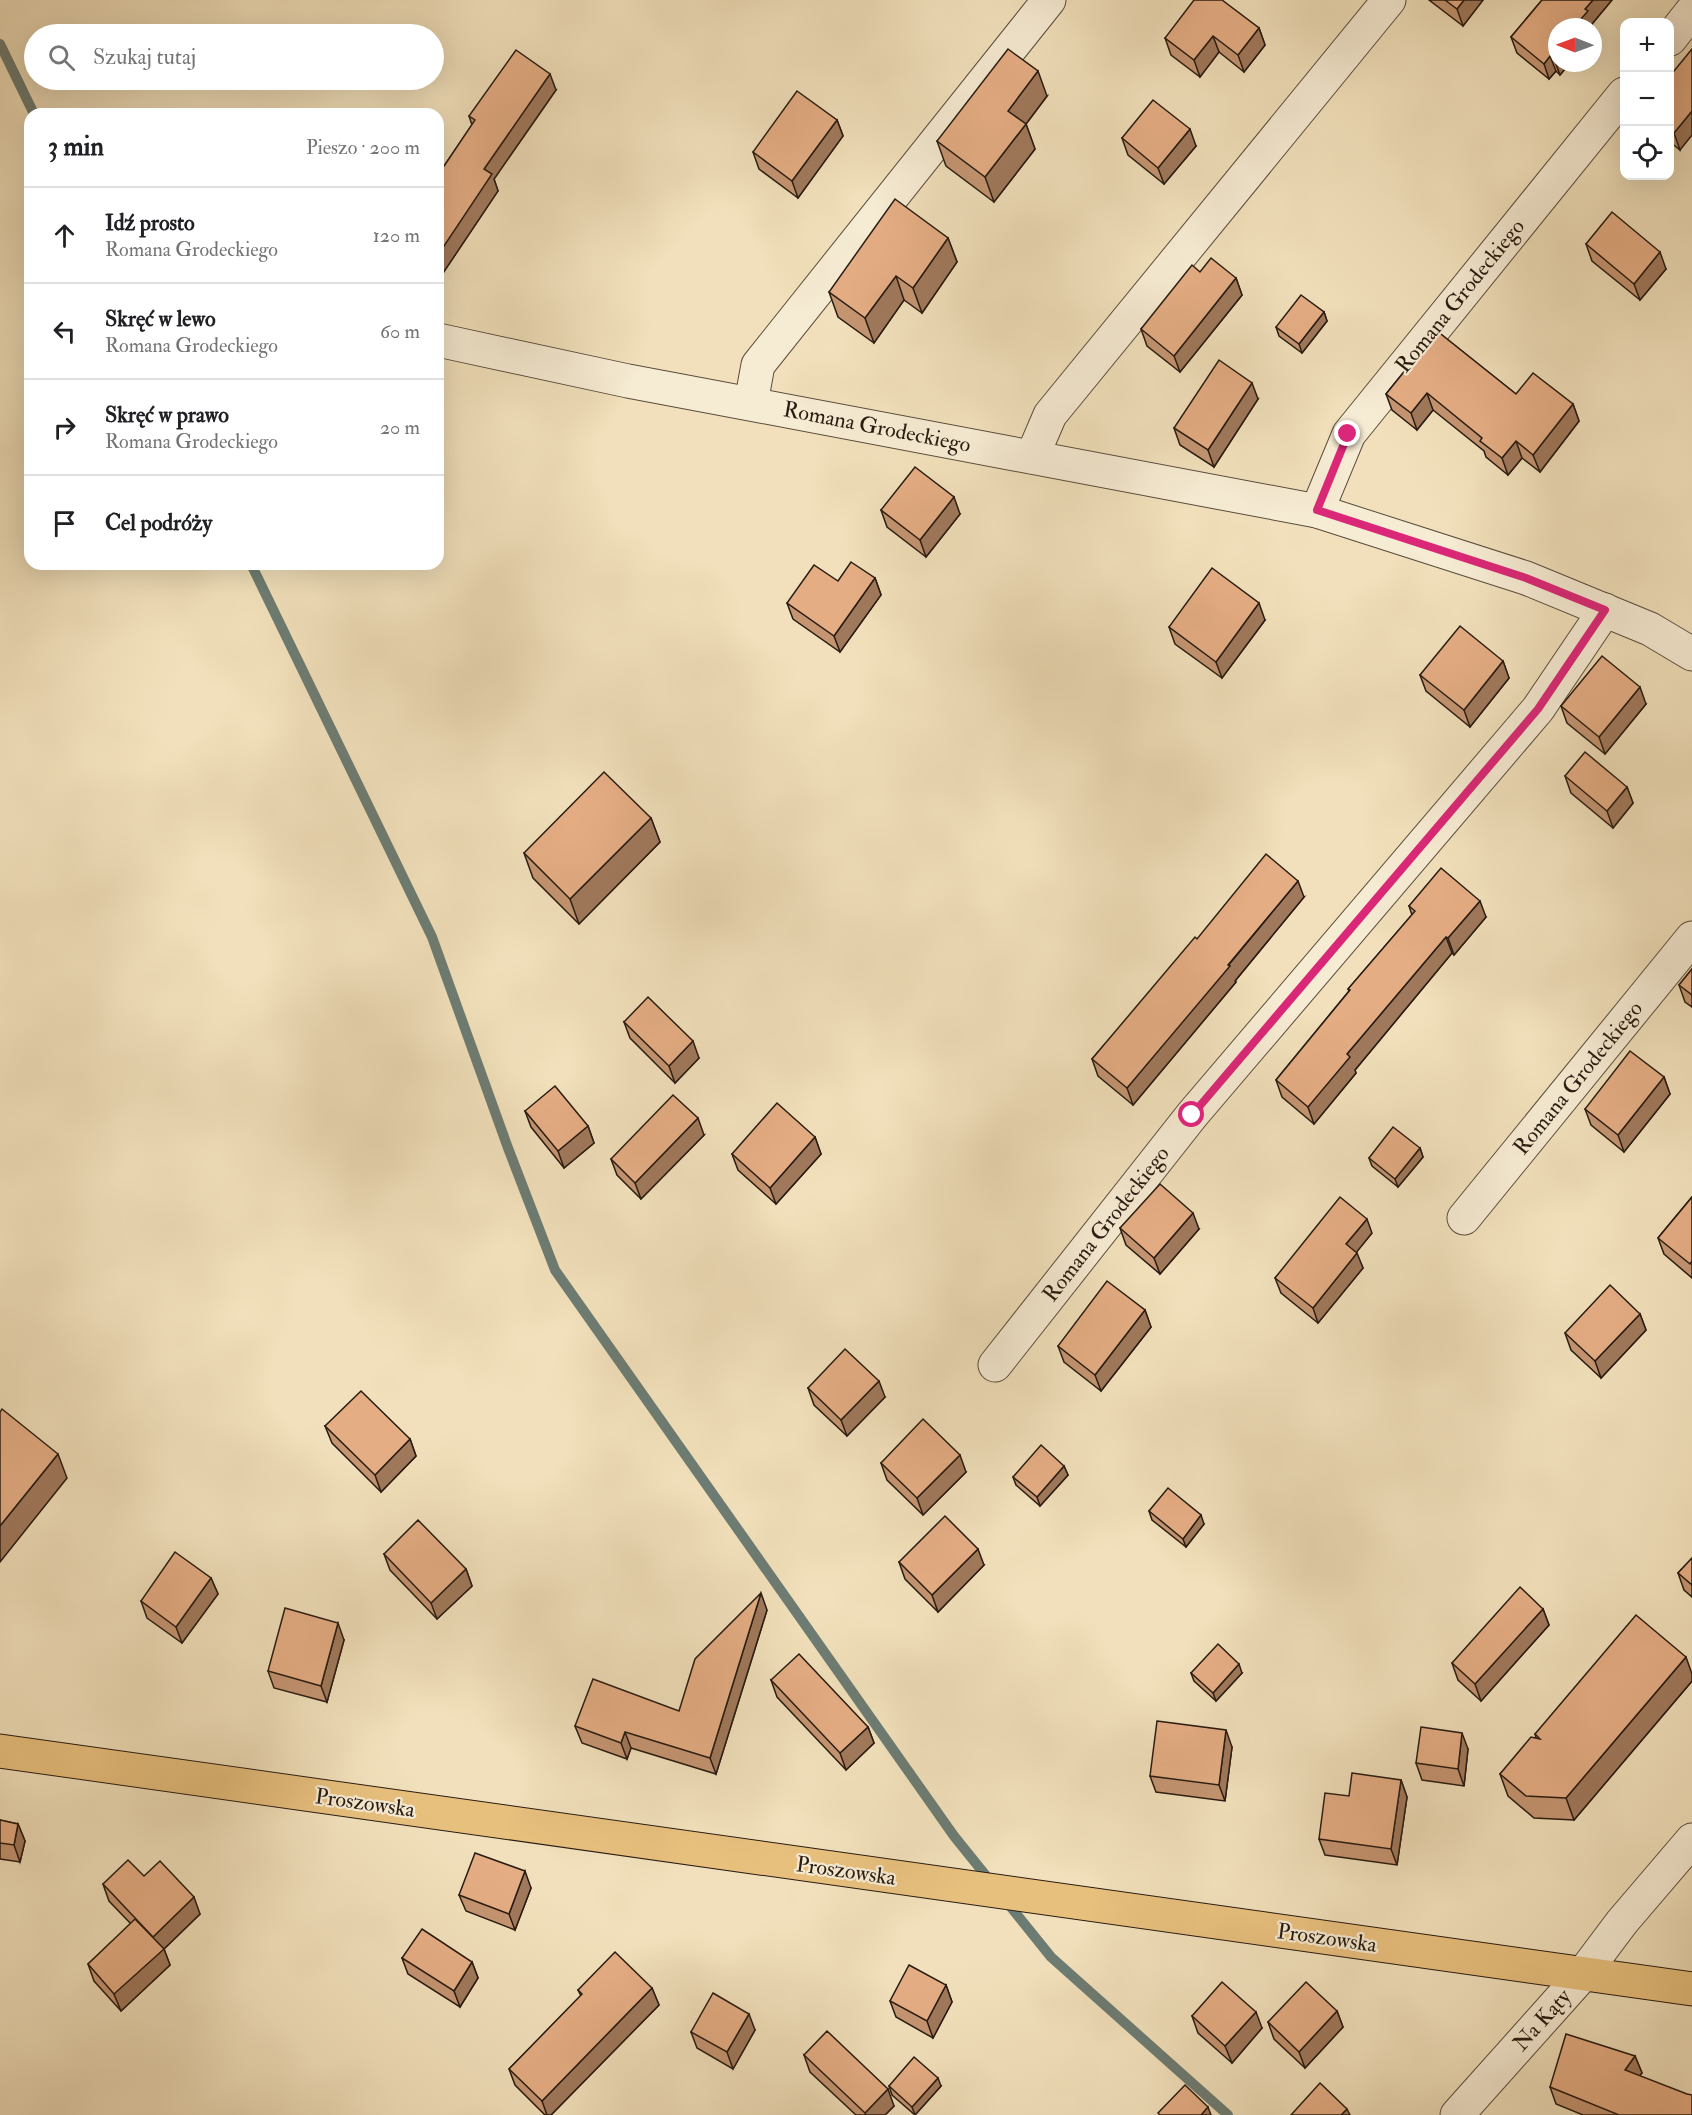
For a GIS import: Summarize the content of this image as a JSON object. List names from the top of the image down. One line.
{"streets":{"main road":["Proszowska"],"street":["Romana Grodeckiego","Na Kąty"]},"crossings":[["Proszowska","Na Kąty"]],"north":"left","page":{"map_buttons":["+","−"],"search":"Szukaj tutaj","heading":["3 min","Pieszo · 200 m"],"list":[["Idź prosto","Romana Grodeckiego","120 m"],["Skręć w lewo","Romana Grodeckiego","60 m"],["Skręć w prawo","Romana Grodeckiego","20 m"],"Cel podróży"]}}
